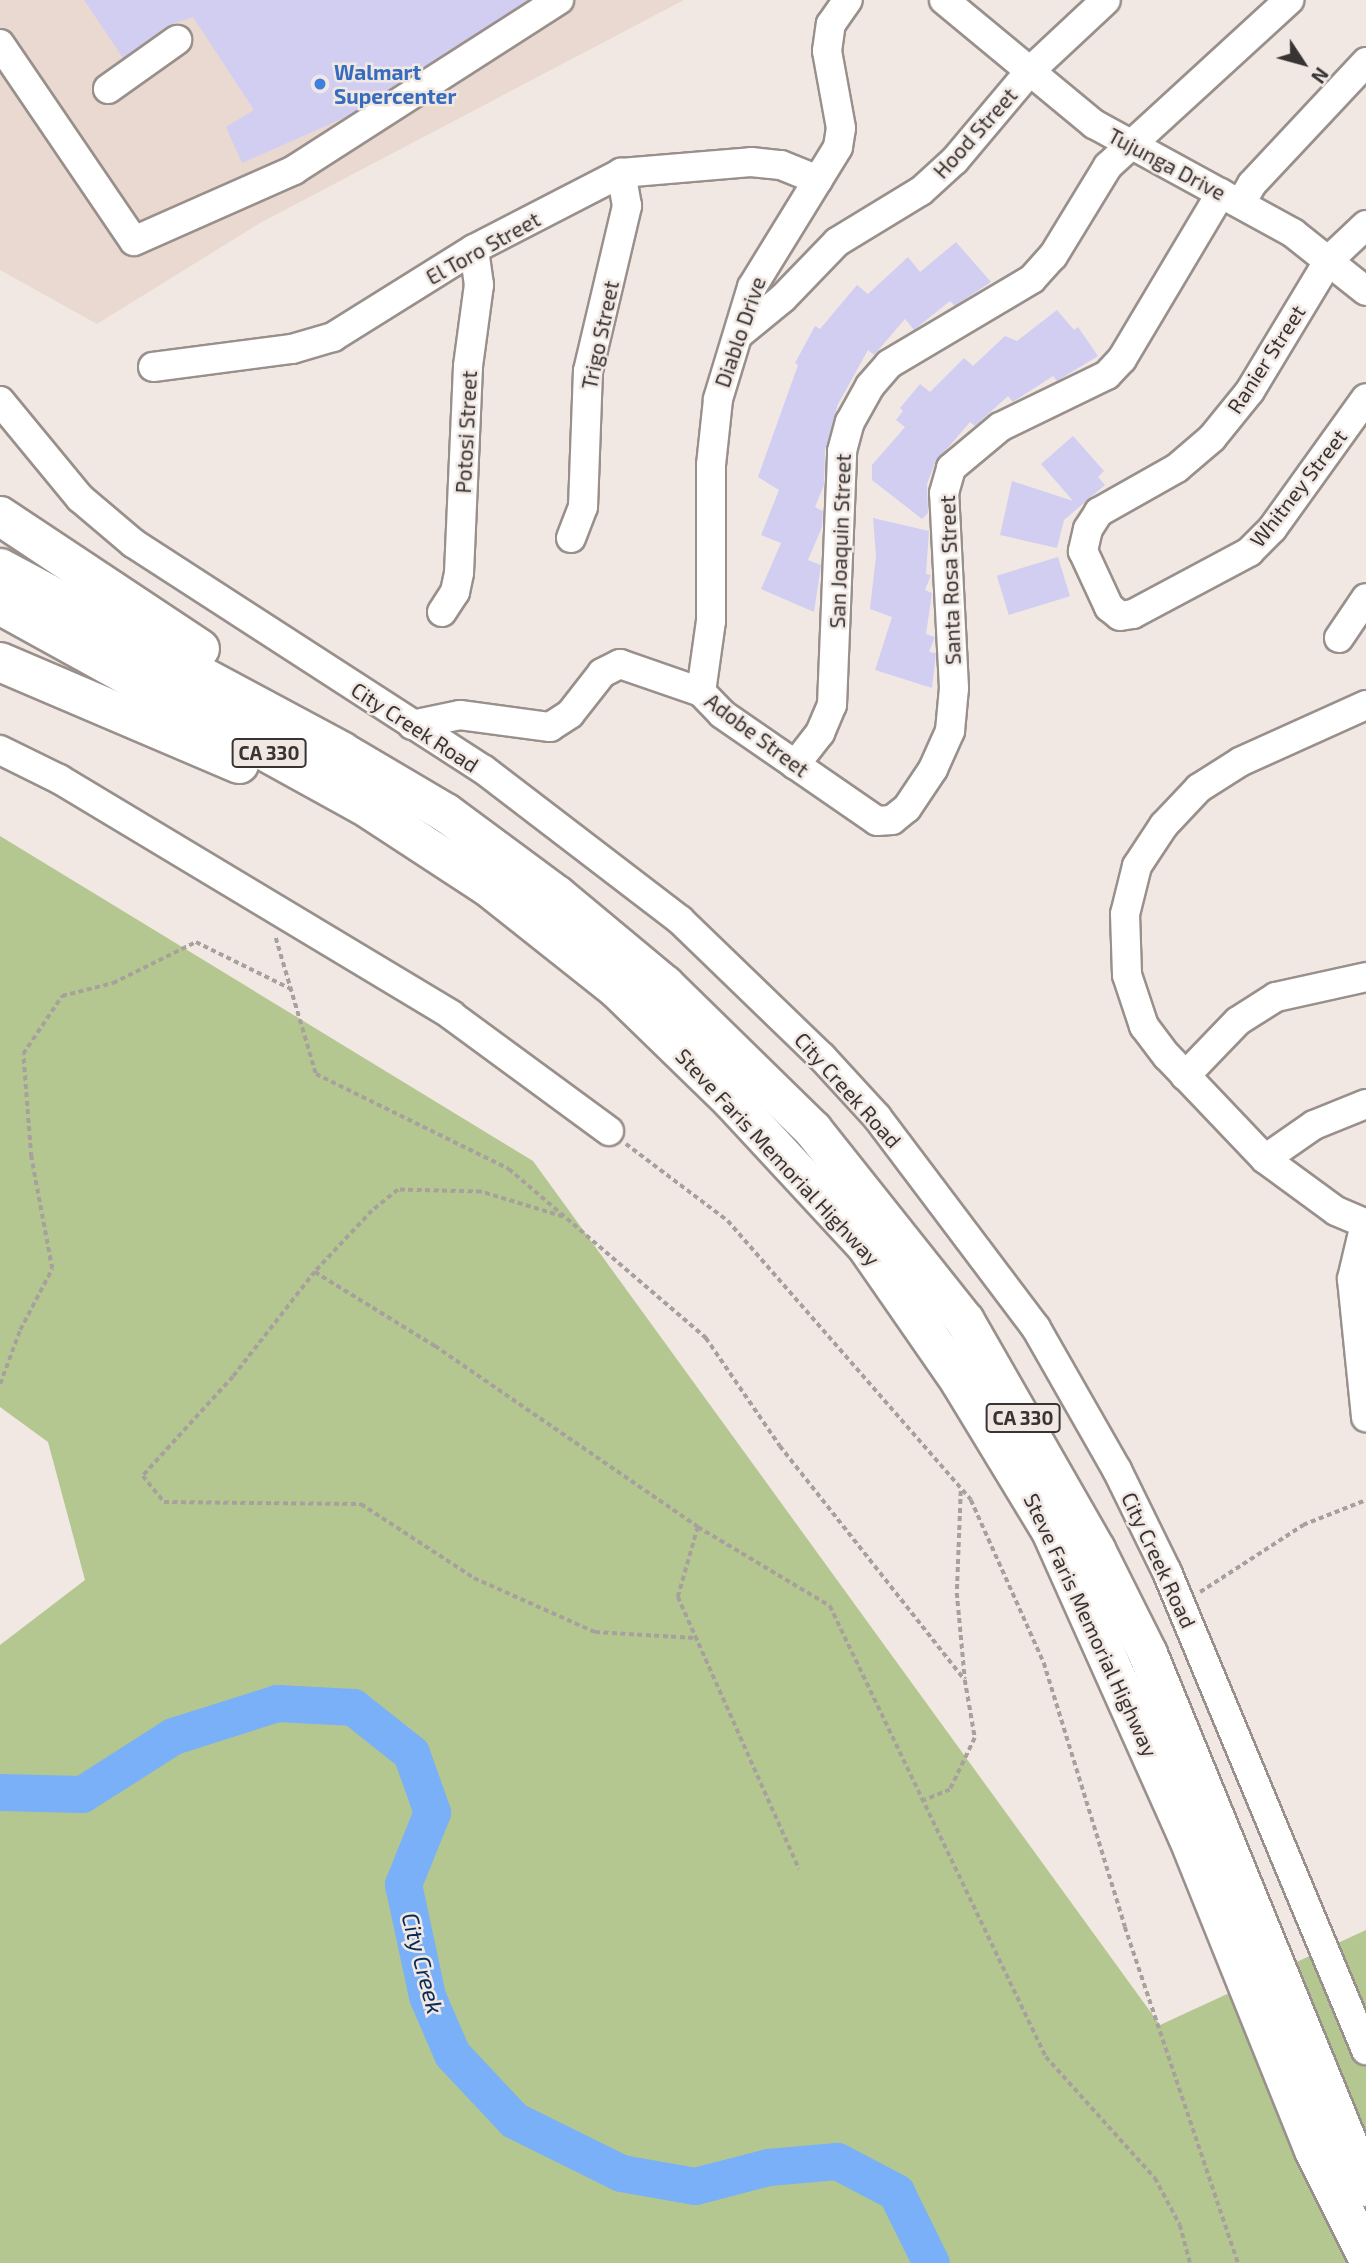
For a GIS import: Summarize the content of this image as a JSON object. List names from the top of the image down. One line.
{"streets":{"highway":["CA 330","Steve Faris Memorial Highway"],"street":["Hood Street","Tujunga Drive","El Toro Street","Diablo Drive","Trigo Street","Ranier Street","Potosi Street","Whitney Street","San Joaquin Street","Santa Rosa Street","City Creek Road","Adobe Street"]},"crossings":[["Hood Street","Tujunga Drive"],["Hood Street","Diablo Drive"],["Tujunga Drive","Ranier Street"],["Tujunga Drive","San Joaquin Street"],["Tujunga Drive","Santa Rosa Street"],["El Toro Street","Diablo Drive"],["El Toro Street","Trigo Street"],["El Toro Street","Potosi Street"],["Diablo Drive","Adobe Street"],["Ranier Street","Whitney Street"],["San Joaquin Street","Adobe Street"],["Santa Rosa Street","Adobe Street"],["City Creek Road","Adobe Street"]],"water":["City Creek"],"places":["Walmart Supercenter"],"north":"bottom right"}
